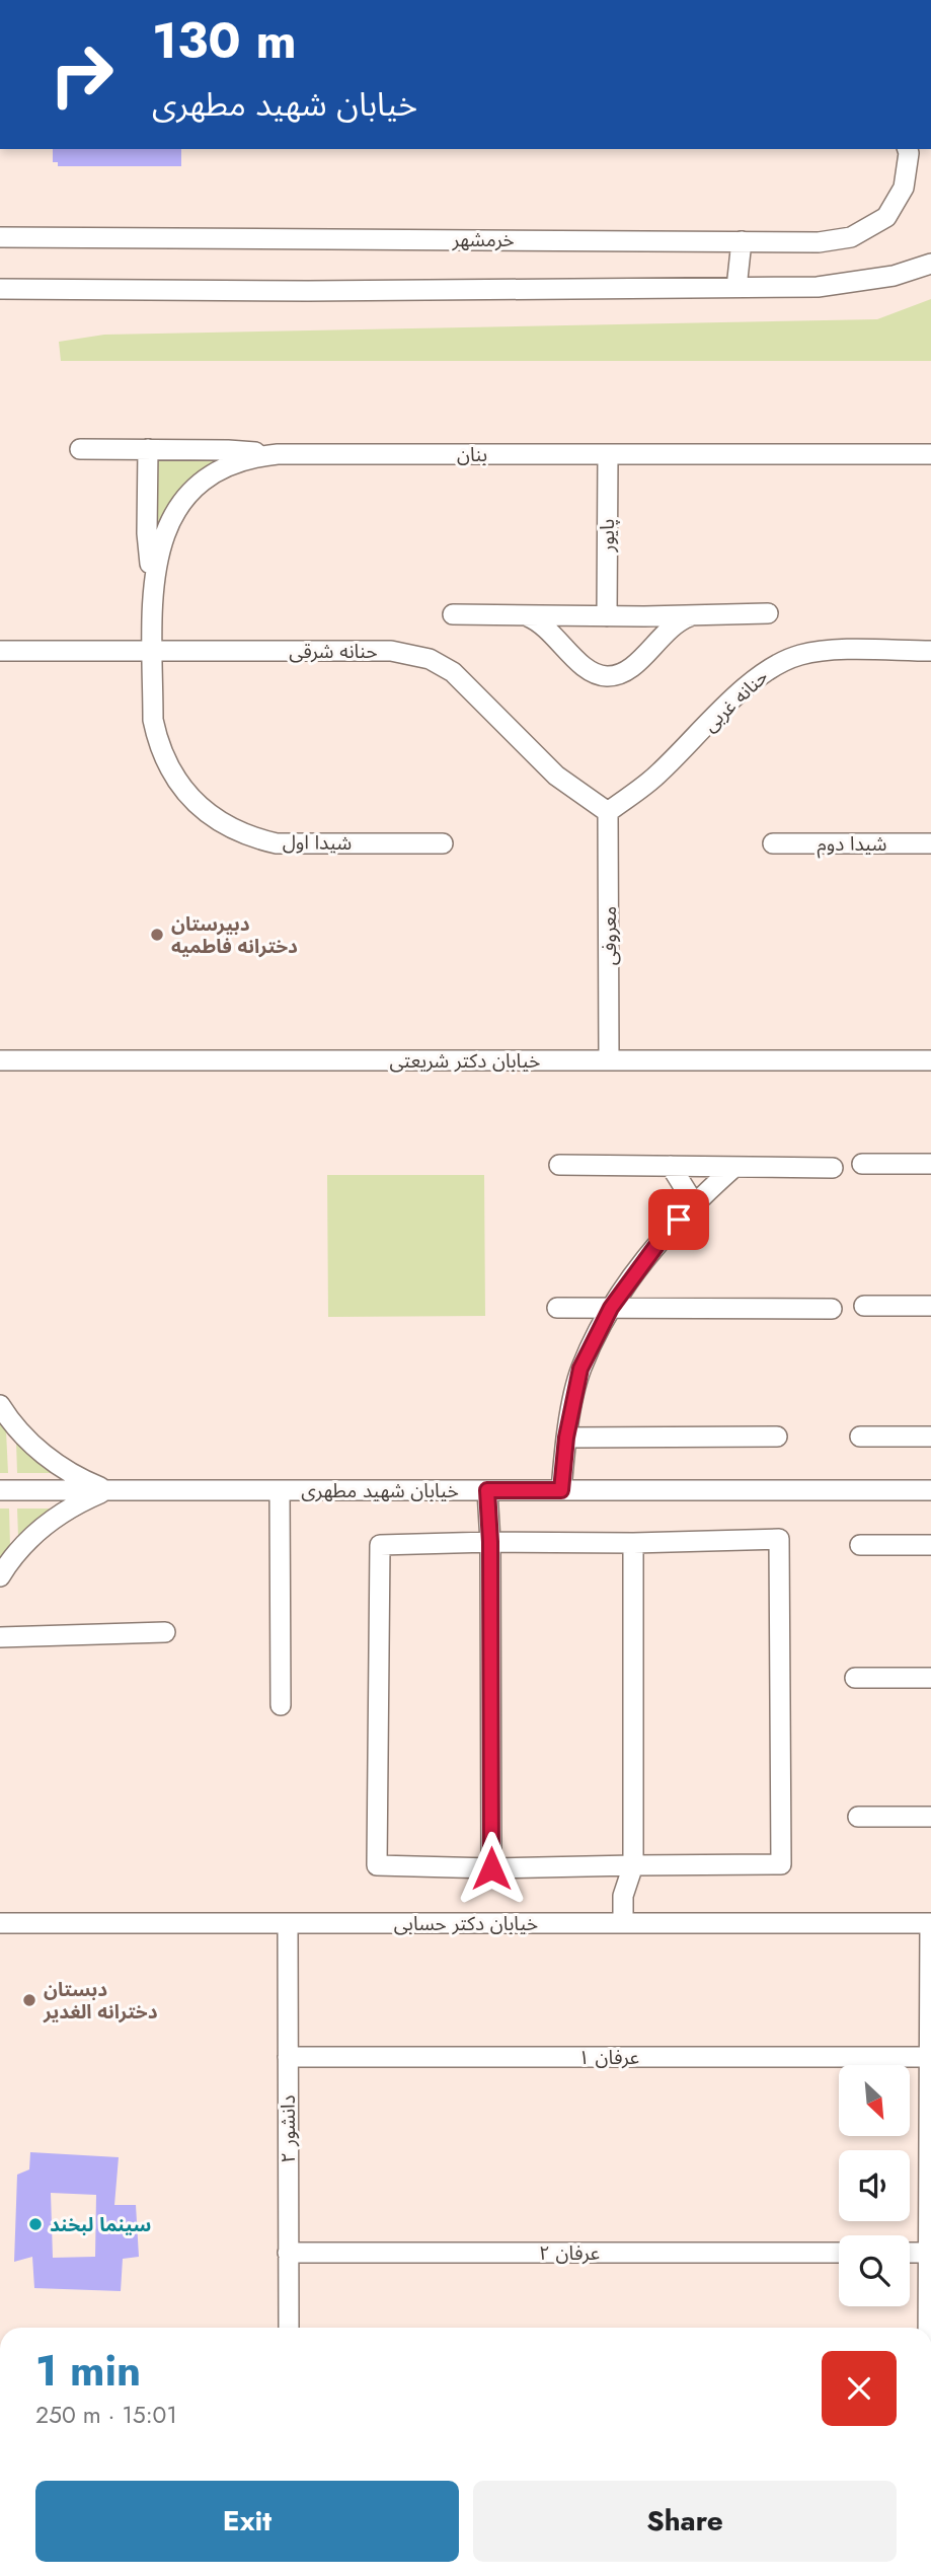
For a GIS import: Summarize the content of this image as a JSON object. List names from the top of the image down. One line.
{"streets":{"street":["خرمشهر","بنان","پایور","حنانه شرقی","حنانه غربی","شیدا اول","شیدا دوم","معروفی","خیابان دکتر شریعتی","خیابان شهید مطهری","خیابان دکتر حسابی","عرفان ۱","دانشور ۲","عرفان ۲"]},"crossings":[["بنان","پایور"],["بنان","حنانه شرقی"],["بنان","شیدا اول"],["حنانه شرقی","حنانه غربی"],["حنانه شرقی","شیدا اول"],["حنانه شرقی","معروفی"],["حنانه غربی","معروفی"],["معروفی","خیابان دکتر شریعتی"],["خیابان دکتر حسابی","دانشور ۲"],["عرفان ۱","دانشور ۲"],["دانشور ۲","عرفان ۲"]],"places":["دبیرستان دخترانه فاطمیه","دبستان دخترانه الغدیر","سینما لبخند"],"north":"bottom right","page":{"turn":["130 m","خیابان شهید مطهری"],"heading":["1 min","250 m · 15:01"],"buttons":["Exit","Share"]}}
